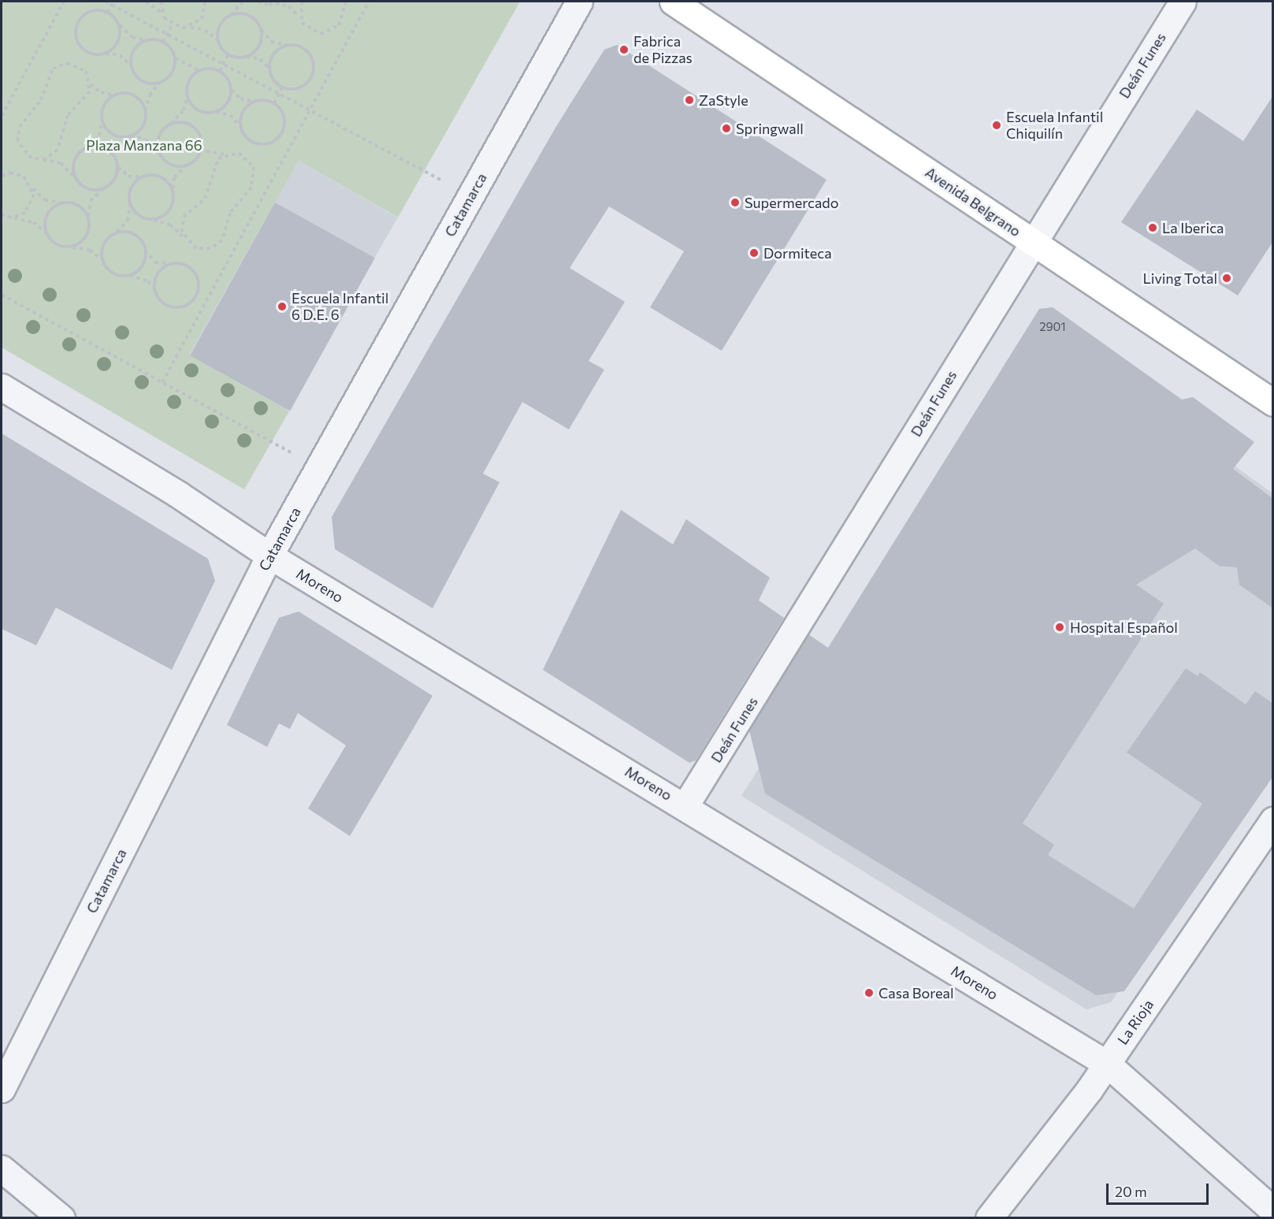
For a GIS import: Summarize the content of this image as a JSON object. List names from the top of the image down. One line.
{"streets":{"main road":["Avenida Belgrano"],"street":["Deán Funes","Catamarca","Moreno","La Rioja"]},"crossings":[["Deán Funes","Avenida Belgrano"],["Deán Funes","Moreno"],["Catamarca","Moreno"],["Moreno","La Rioja"]],"parks":["Plaza Manzana 66"],"places":["Fabrica de Pizzas","ZaStyle","Escuela Infantil Chiquilín","Springwall","Supermercado","La Iberica","Dormiteca","Living Total","Escuela Infantil 6 D.E. 6","Hospital Español","Casa Boreal"],"house_numbers":["2901"],"scale_bar":"20 m"}
